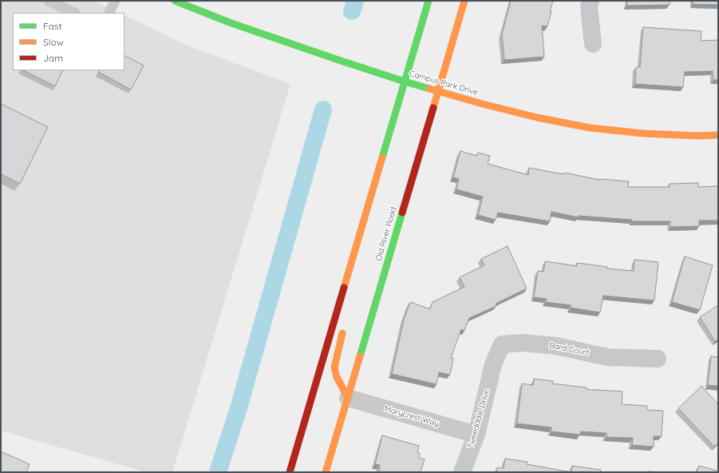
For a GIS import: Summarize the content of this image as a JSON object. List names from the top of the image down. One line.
{"streets":{"main road":["Campus Park Drive","Old River Road"],"street":["Bard Court","Marycrest Way","Tweeddale Drive"]},"crossings":[["Campus Park Drive","Old River Road"],["Old River Road","Marycrest Way"],["Bard Court","Tweeddale Drive"],["Marycrest Way","Tweeddale Drive"]],"legend":["Fast","Slow","Jam"]}
